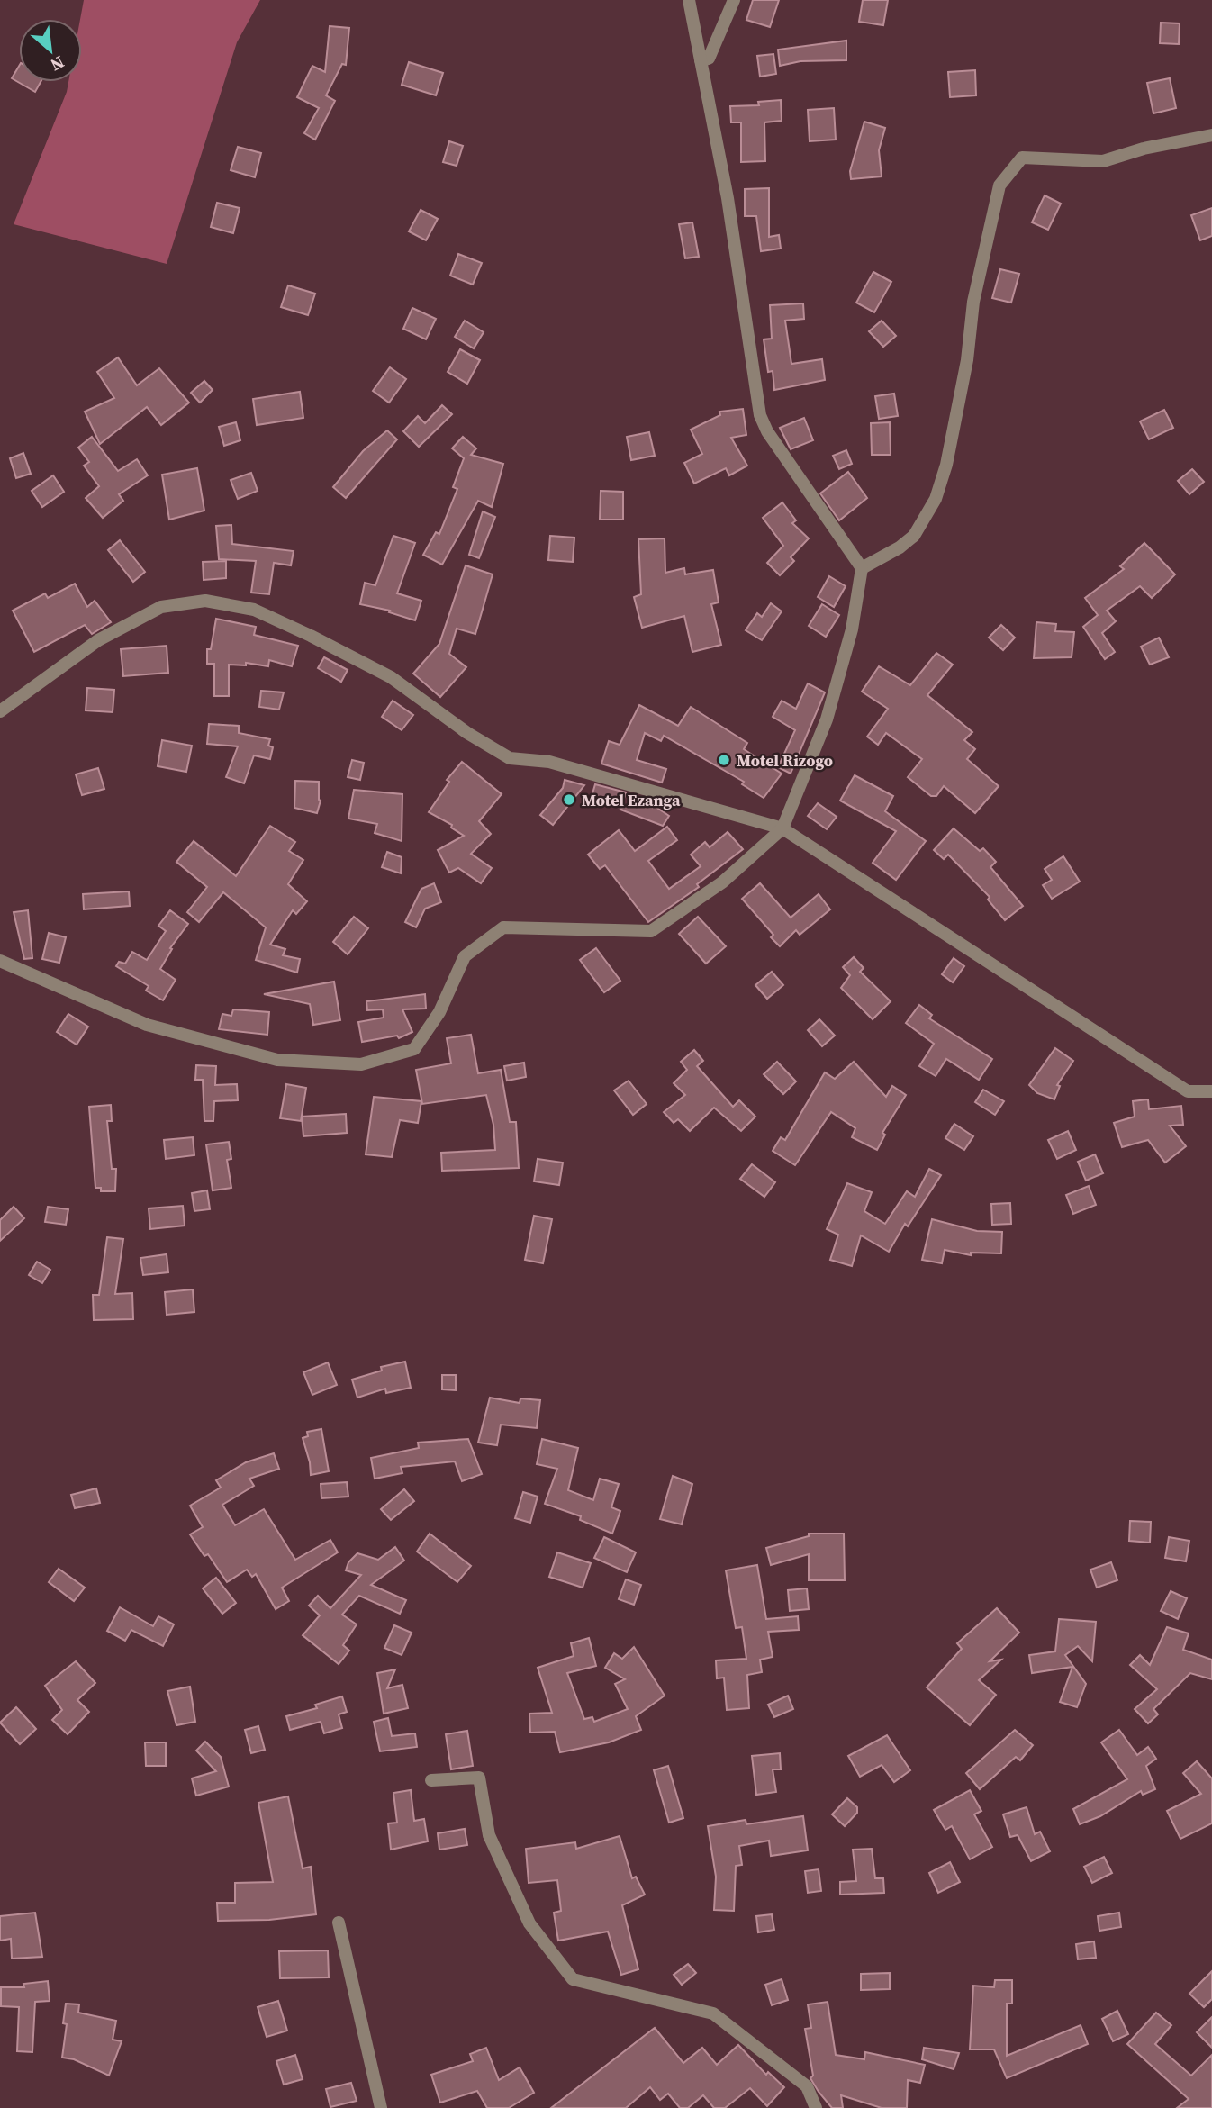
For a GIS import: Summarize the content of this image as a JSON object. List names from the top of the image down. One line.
{"places":["Motel Rizogo","Motel Ezanga"],"north":"bottom right"}
